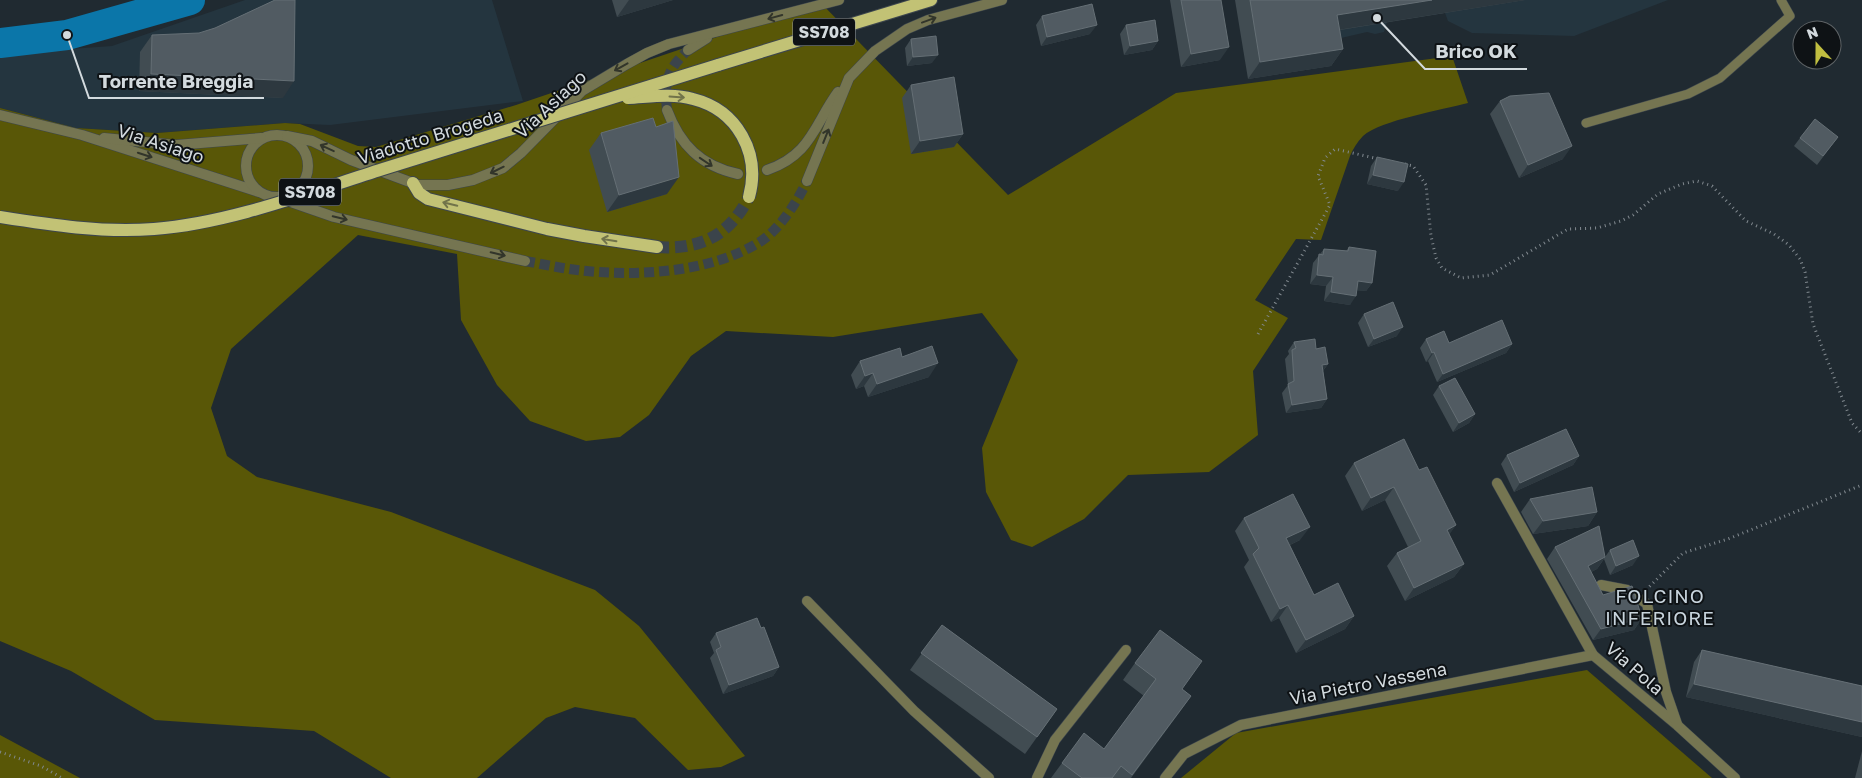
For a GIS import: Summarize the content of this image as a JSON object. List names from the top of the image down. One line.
{"streets":{"main road":["SS708","Viadotto Brogeda"],"street":["Via Asiago","Via Pola","Via Pietro Vassena"]},"crossings":[["SS708","Via Asiago"],["SS708","Viadotto Brogeda"],["Via Pola","Via Pietro Vassena"]],"districts":["FOLCINO INFERIORE"],"places":["Brico OK","Torrente Breggia"],"north":"top"}
